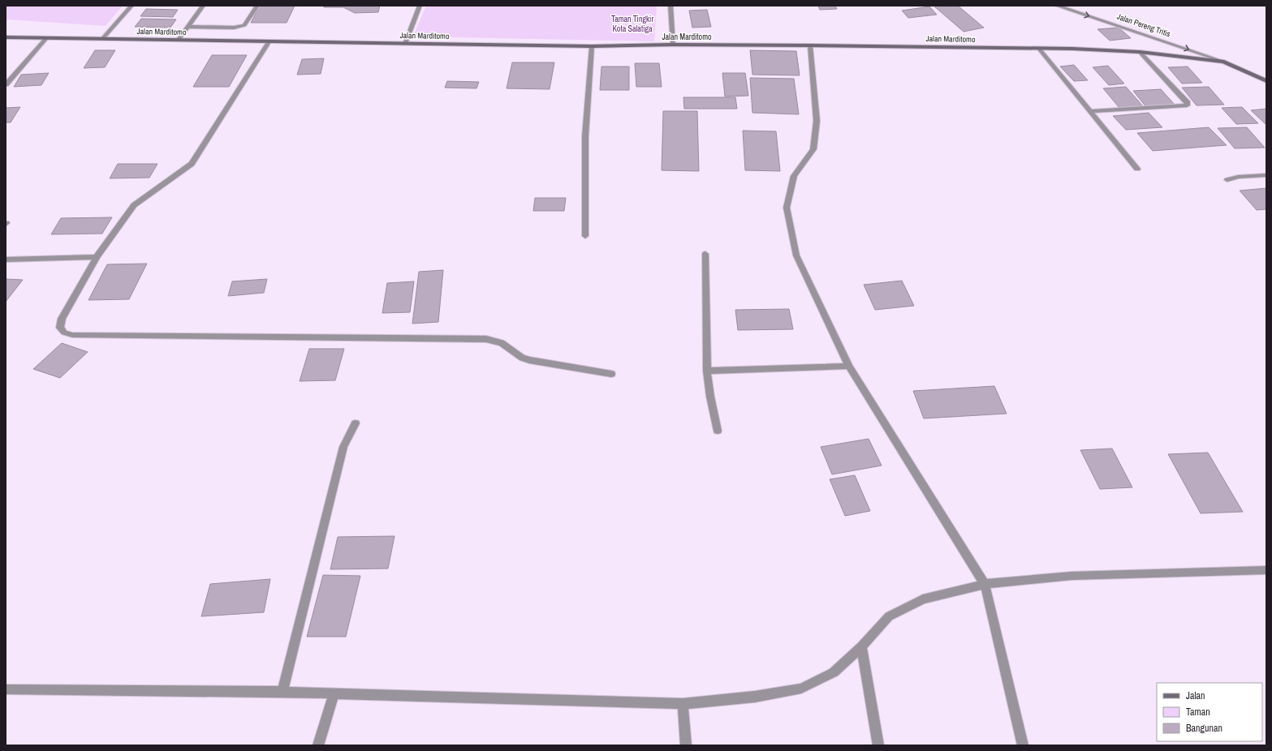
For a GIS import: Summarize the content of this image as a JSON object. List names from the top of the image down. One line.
{"streets":{"street":["Jalan Pereng Tritis","Jalan Marditomo"]},"crossings":[["Jalan Pereng Tritis","Jalan Marditomo"]],"one_way":["Jalan Pereng Tritis"],"parks":["Taman Tingkir Kota Salatiga"],"legend":["Jalan","Taman","Bangunan"]}
